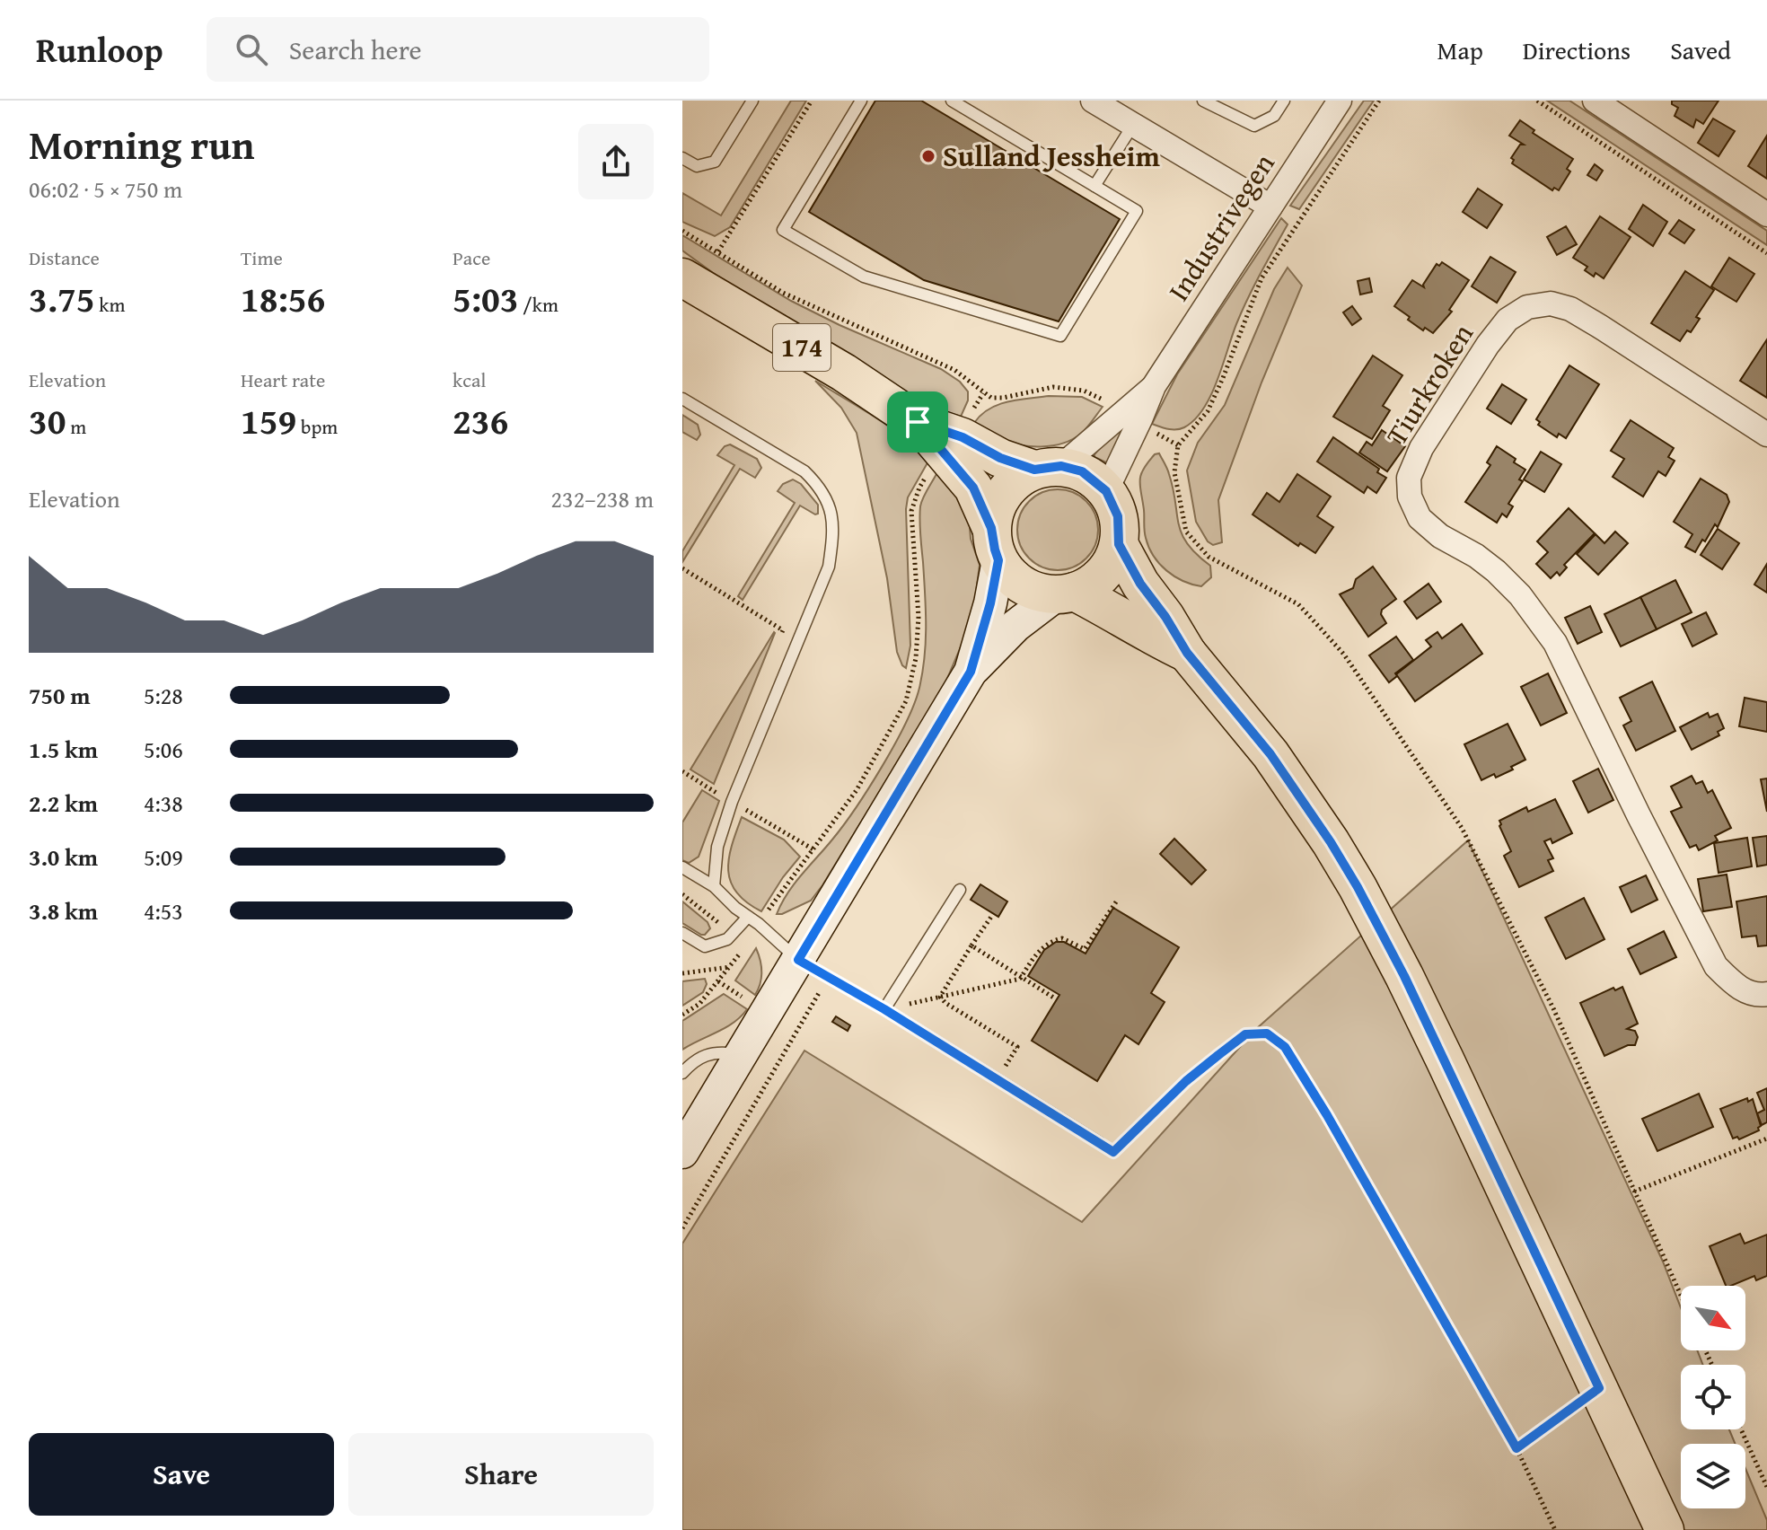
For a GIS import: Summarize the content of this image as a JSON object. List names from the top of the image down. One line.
{"streets":{"main road":["174"],"street":["Industrivegen","Tiurkroken"]},"crossings":[["Industrivegen","174"]],"places":["Sulland Jessheim"],"north":"bottom right","page":{"header":"Runloop","search":"Search here","nav":["Map","Directions","Saved"],"heading":["Morning run","06:02 · 5 × 750 m"],"stats":[["Distance","3.75 km"],["Time","18:56"],["Pace","5:03 /km"],["Elevation","30 m"],["Heart rate","159 bpm"],["kcal","236"]],"chart":["Elevation","232–238 m"],"list":[{"name":"750 m","note":"5:28"},{"name":"1.5 km","note":"5:06"},{"name":"2.2 km","note":"4:38"},{"name":"3.0 km","note":"5:09"},{"name":"3.8 km","note":"4:53"}],"buttons":["Save","Share"]}}
